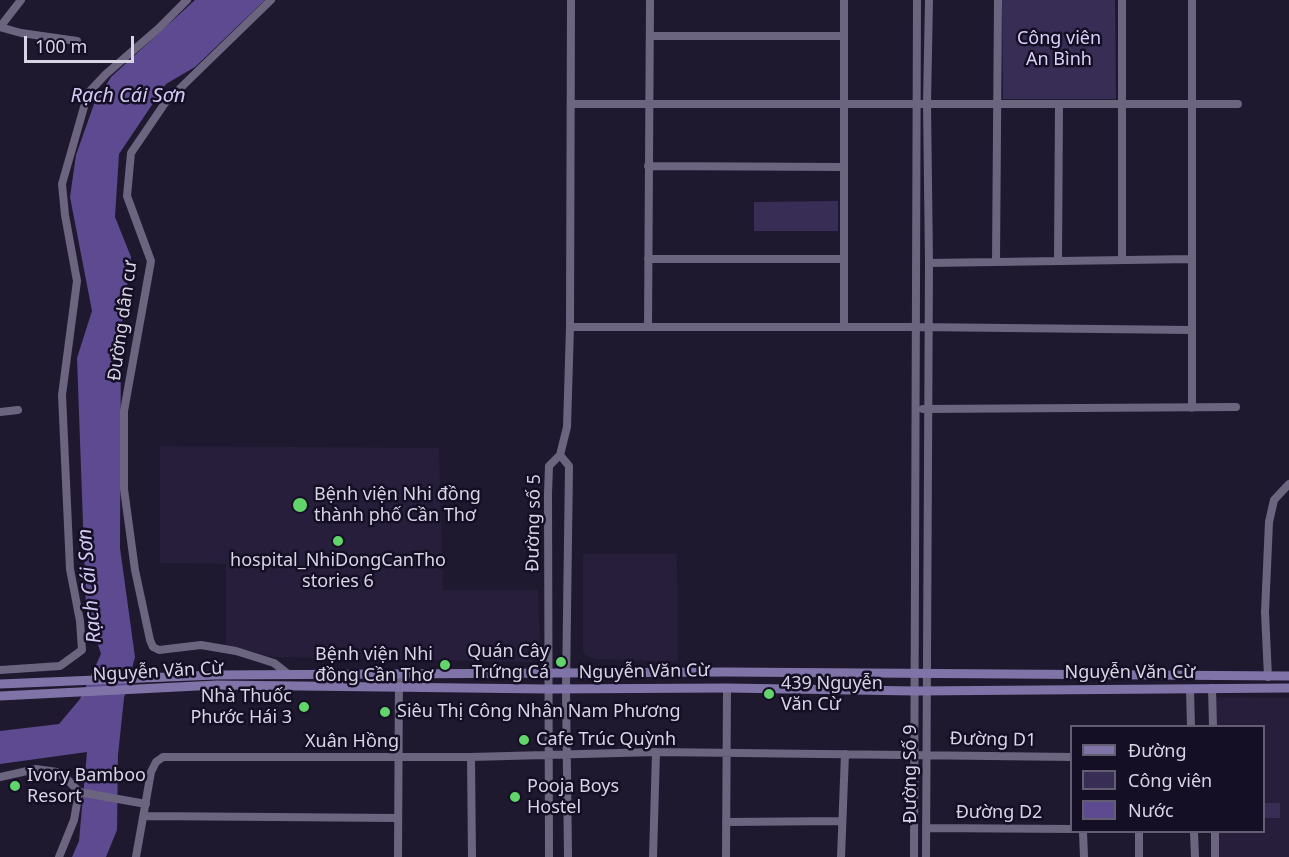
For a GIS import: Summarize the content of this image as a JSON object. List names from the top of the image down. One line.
{"streets":{"main road":["Nguyễn Văn Cừ"],"street":["Đường dân cư","Đường số 5","Đường D1","Xuân Hồng","Đường Số 9","Đường D2"]},"crossings":[["Đường dân cư","Nguyễn Văn Cừ"],["Đường số 5","Nguyễn Văn Cừ"],["Đường số 5","Xuân Hồng"],["Nguyễn Văn Cừ","Đường Số 9"],["Đường D1","Xuân Hồng"],["Đường D1","Đường Số 9"],["Đường Số 9","Đường D2"]],"water":["Rạch Cái Sơn"],"parks":["Công viên An Bình"],"places":["Bệnh viện Nhi đồng thành phố Cần Thơ","hospital_NhiDongCanTho stories 6","Quán Cây Trứng Cá","Bệnh viện Nhi đồng Cần Thơ","439 Nguyễn Văn Cừ","Nhà Thuốc Phước Hái 3","Siêu Thị Công Nhân Nam Phương","Cafe Trúc Quỳnh","Ivory Bamboo Resort","Pooja Boys Hostel"],"legend":["Đường","Công viên","Nước"],"scale_bar":"100 m"}
